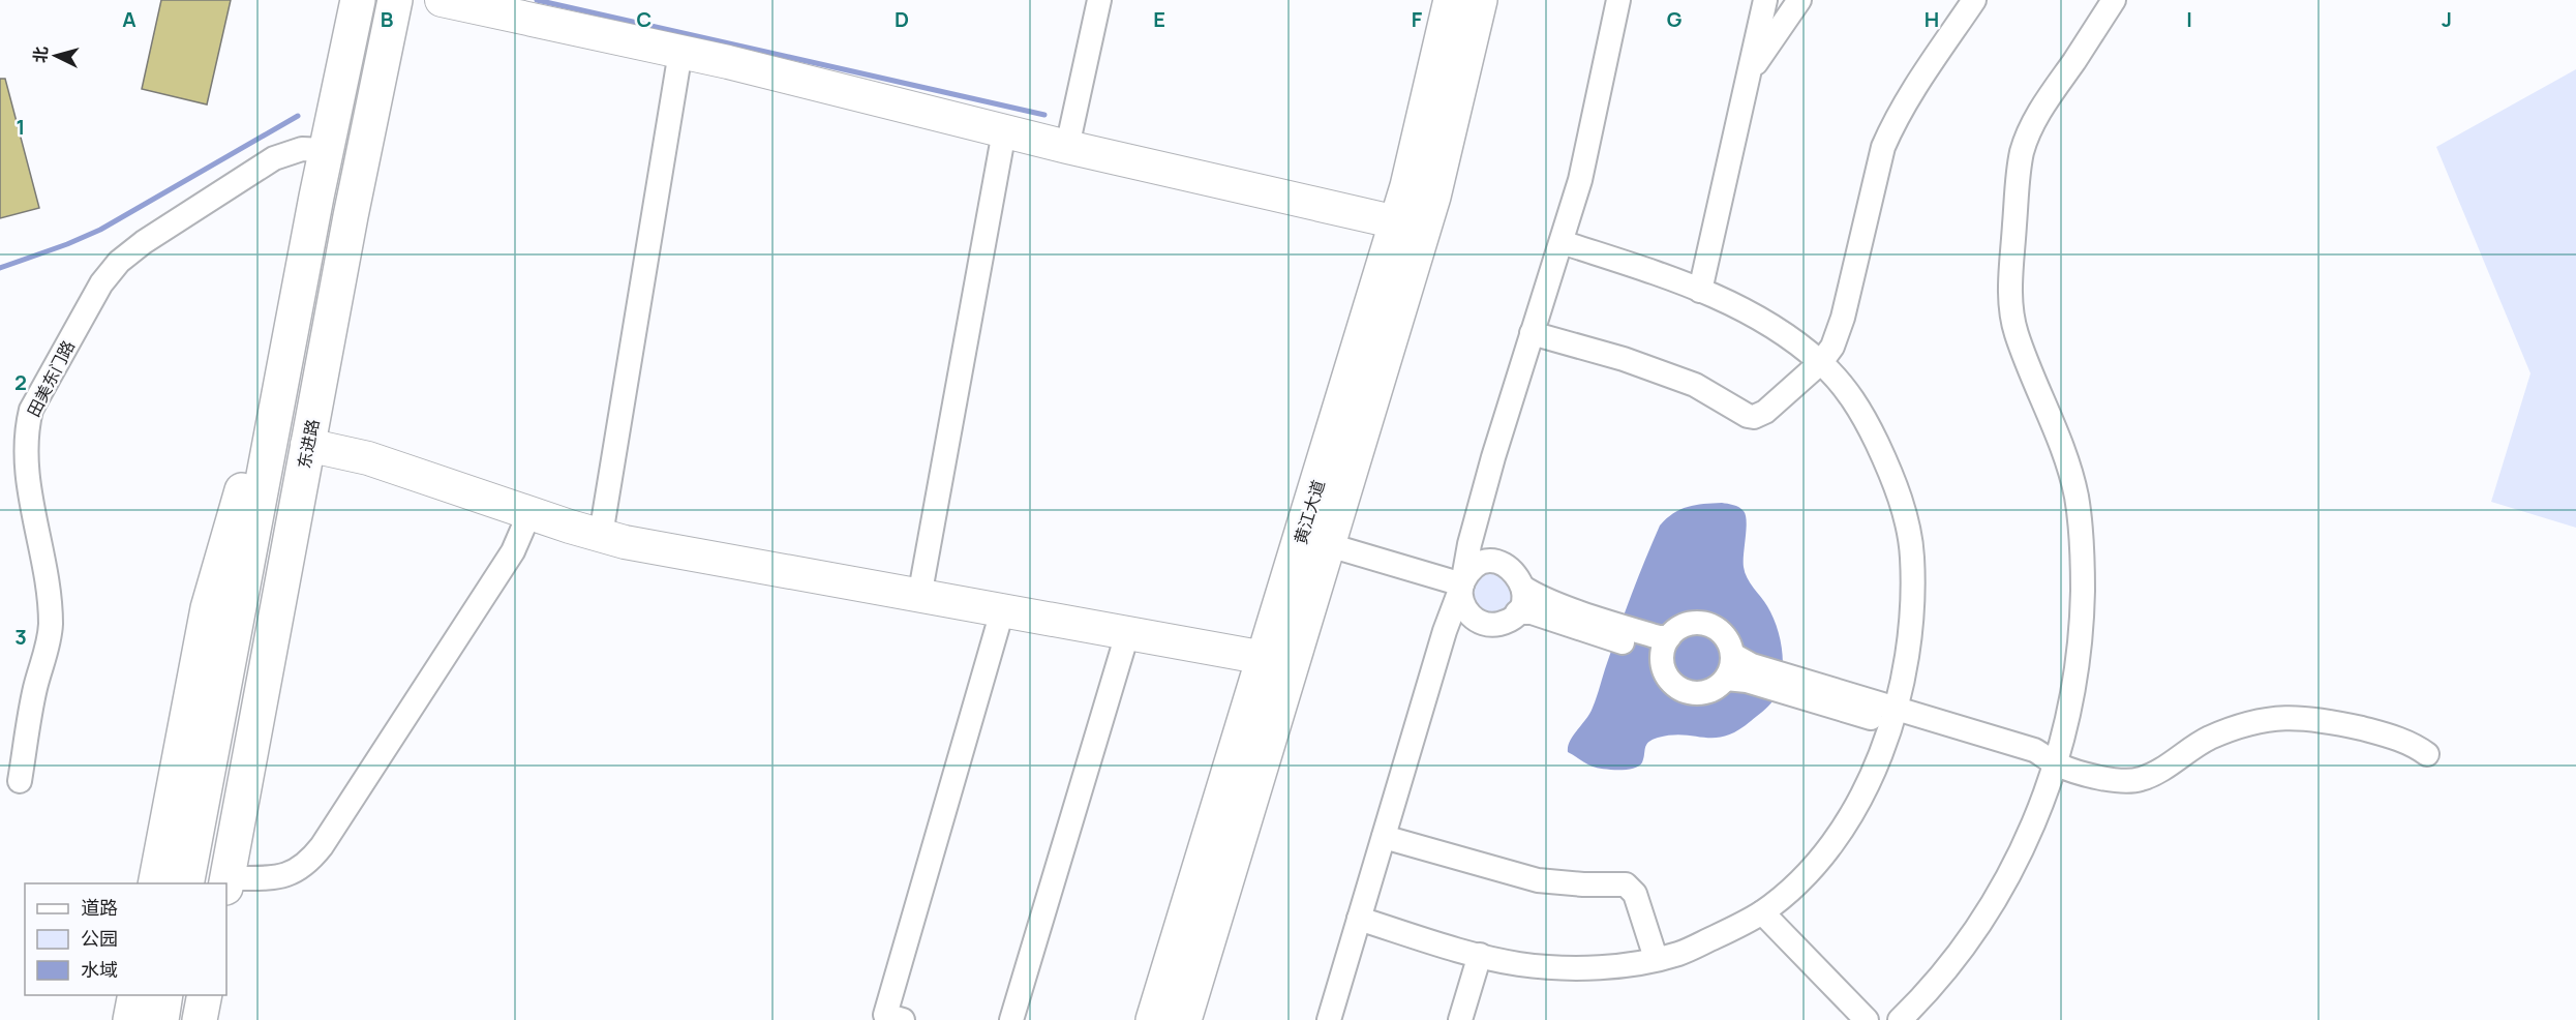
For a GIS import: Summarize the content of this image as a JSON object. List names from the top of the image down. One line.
{"streets":{"main road":["东进路","黄江大道"],"street":["田美东门路"]},"legend":["道路","公园","水域"],"north":"left","grid":{"columns":["A","B","C","D","E","F","G","H","I","J"],"rows":["1","2","3"]}}
